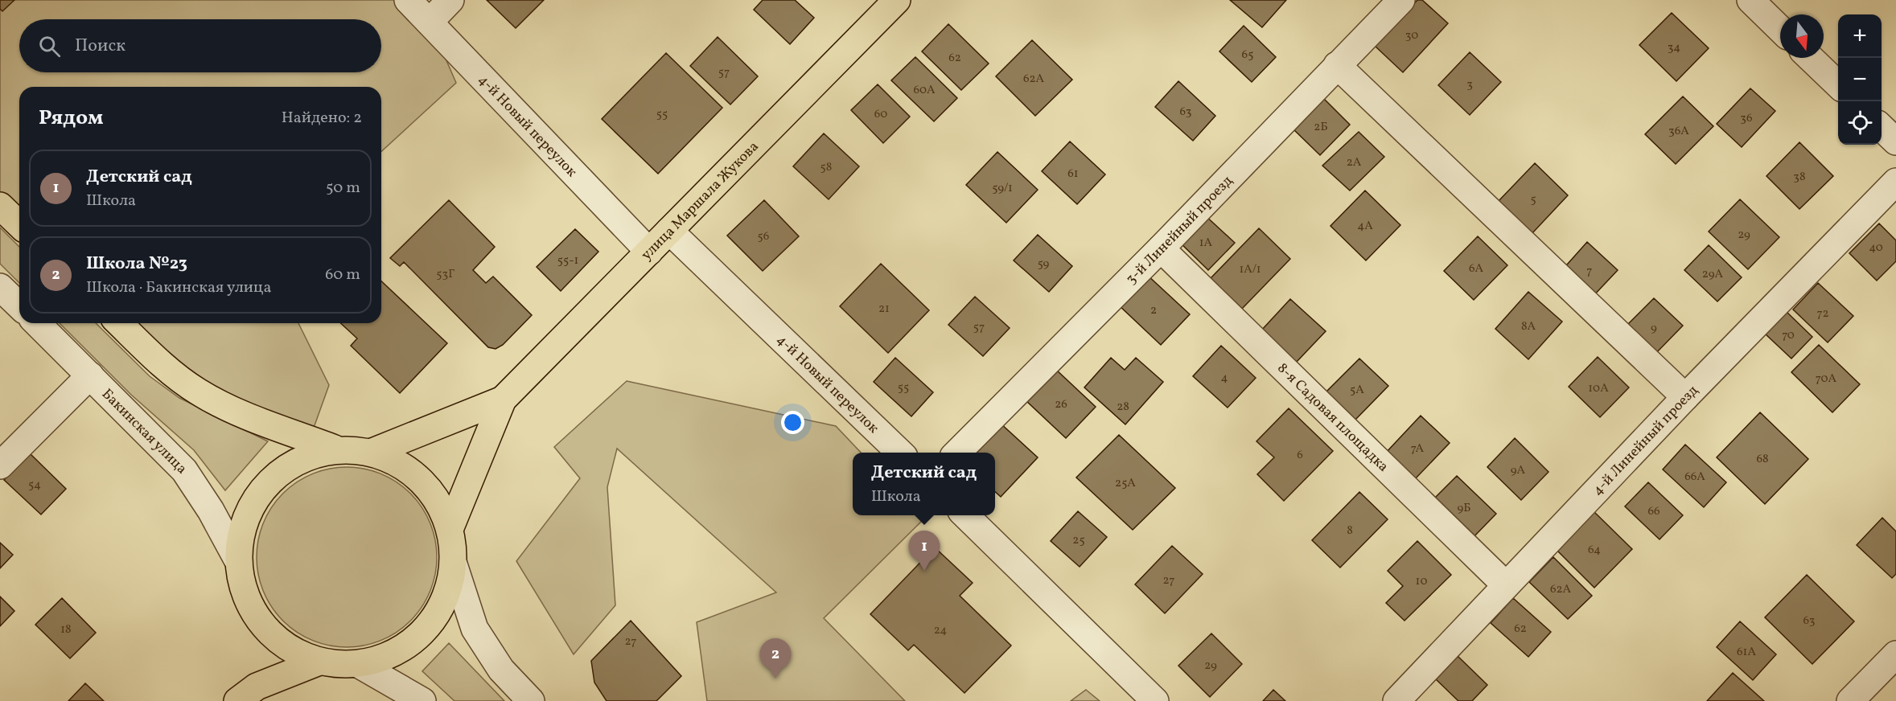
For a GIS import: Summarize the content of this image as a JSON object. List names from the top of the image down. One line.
{"streets":{"main road":["улица Маршала Жукова"],"street":["4-й Новый переулок","3-й Линейный проезд","8-я Садовая площадка","Бакинская улица","4-й Линейный проезд"]},"crossings":[["4-й Новый переулок","улица Маршала Жукова"],["3-й Линейный проезд","8-я Садовая площадка"],["8-я Садовая площадка","4-й Линейный проезд"]],"house_numbers":["30","34","65","62","57","62А","3","60А","63","55","60","36","2Б","36А","2А","58","61","38","59/1","5","4А","29","56","1А","40","55-1","59","6А","1А/1","7","53Г","29А","21","2","72","8А","57","9","70","4","70А","55","10А","5А","26","28","7А","6","68","9А","66А","25А","54","9Б","66","8","25","64","27","10","62А","63","62","18","24","27","61А","29"],"north":"bottom","page":{"map_buttons":["+","−"],"search":"Поиск","heading":["Рядом","Найдено: 2"],"list":[{"mark":"1","name":"Детский сад","note":"Школа","value":"50 m"},{"mark":"2","name":"Школа №23","note":"Школа · Бакинская улица","value":"60 m"}],"popup":["Детский сад","Школа"],"pins":["1","2"]}}
